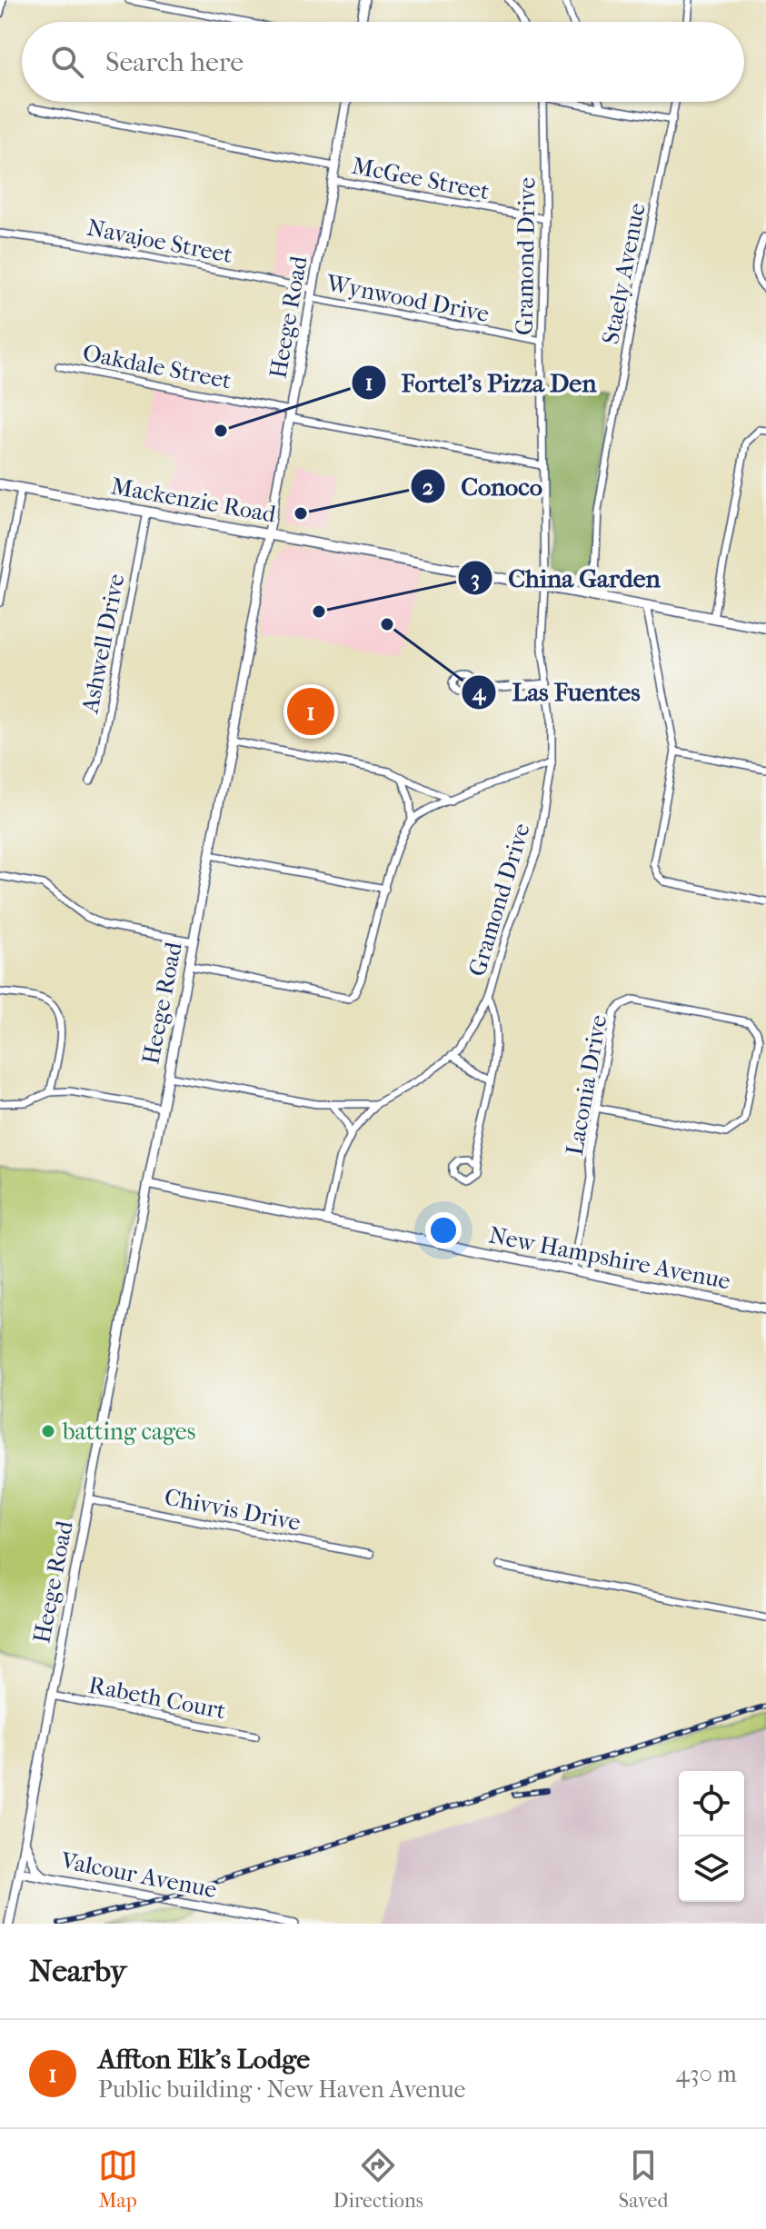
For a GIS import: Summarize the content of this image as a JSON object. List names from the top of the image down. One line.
{"streets":{"main road":["Mackenzie Road"],"street":["McGee Street","Navajoe Street","Gramond Drive","Staely Avenue","Wynwood Drive","Heege Road","Oakdale Street","Ashwell Drive","Laconia Drive","New Hampshire Avenue","Chivvis Drive","Rabeth Court","Valcour Avenue"]},"crossings":[["McGee Street","Gramond Drive"],["McGee Street","Heege Road"],["Navajoe Street","Wynwood Drive"],["Navajoe Street","Heege Road"],["Gramond Drive","Wynwood Drive"],["Gramond Drive","Oakdale Street"],["Gramond Drive","Mackenzie Road"],["Gramond Drive","New Hampshire Avenue"],["Staely Avenue","Mackenzie Road"],["Wynwood Drive","Heege Road"],["Heege Road","Oakdale Street"],["Heege Road","Mackenzie Road"],["Heege Road","New Hampshire Avenue"],["Heege Road","Chivvis Drive"],["Heege Road","Rabeth Court"],["Heege Road","Valcour Avenue"],["Mackenzie Road","Ashwell Drive"],["Laconia Drive","New Hampshire Avenue"]],"places":["Fortel's Pizza Den","Conoco","China Garden","Las Fuentes","batting cages"],"page":{"search":"Search here","pins":"1","heading":"Nearby","list":[{"mark":"1","name":"Affton Elk's Lodge","note":"Public building · New Haven Avenue","value":"430 m"}],"nav":["Map","Directions","Saved"]}}
